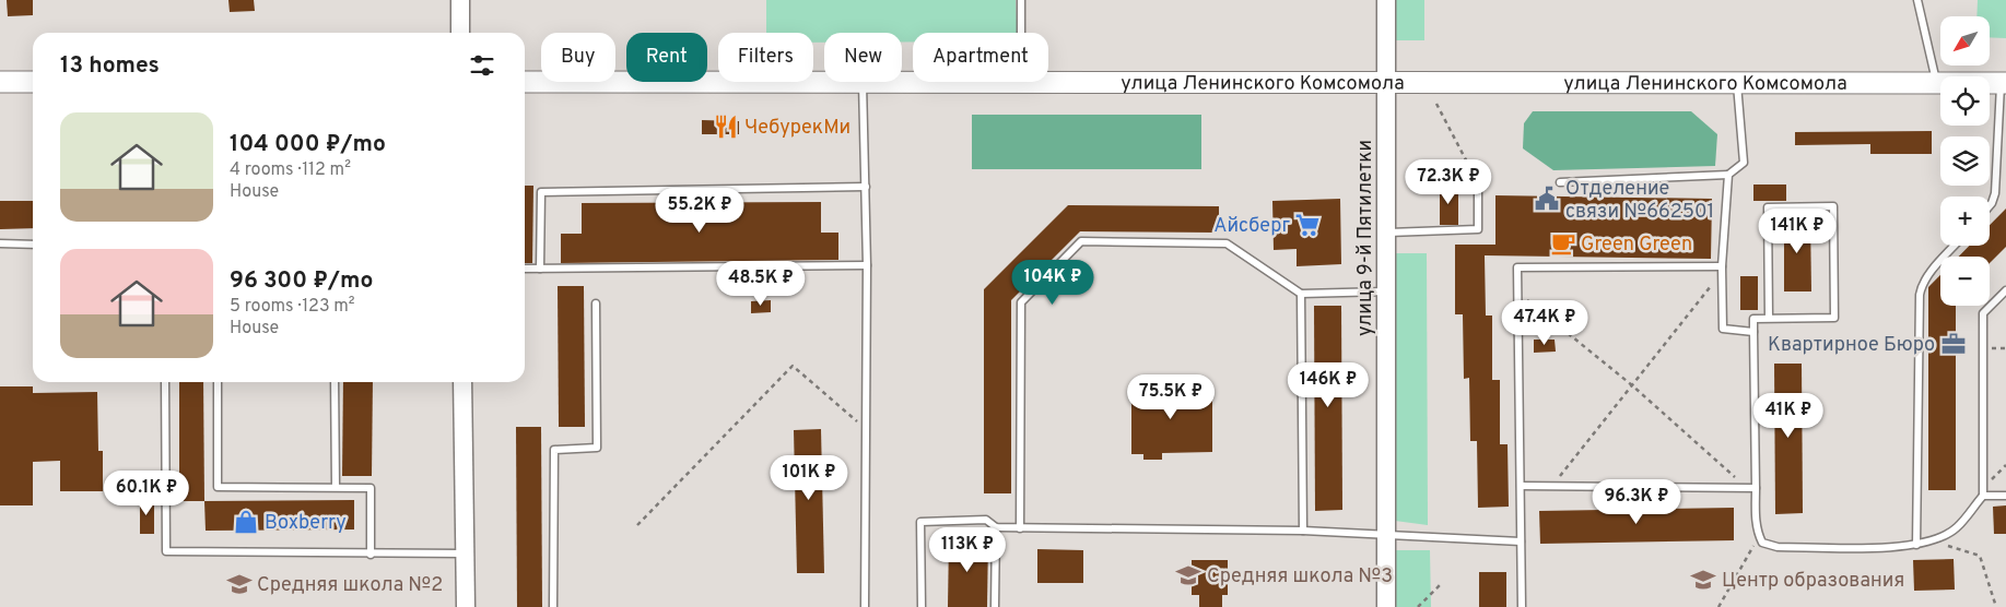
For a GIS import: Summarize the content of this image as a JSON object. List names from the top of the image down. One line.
{"streets":{"main road":["улица Ленинского Комсомола"],"street":["улица 9-й Пятилетки"]},"crossings":[["улица Ленинского Комсомола","улица 9-й Пятилетки"]],"places":{"restaurant":["ЧебурекМи"],"public building":["Отделение связи №662501"],"supermarket":["Айсберг"],"cafe":["Green Green"],"office":["Квартирное Бюро"],"shop":["Boxberry"],"school or university":["Средняя школа №3","Центр образования","Средняя школа №2"]},"north":"bottom left","page":{"map_buttons":["+","−"],"chip":["Buy","Rent","Filters","New","Apartment"],"heading":"13 homes","list":[{"name":"104 000 ₽/mo","note":"4 rooms · 112 m² · House"},{"name":"96 300 ₽/mo","note":"5 rooms · 123 m² · House"}],"price":["72.3K ₽","55.2K ₽","141K ₽","104K ₽","48.5K ₽","47.4K ₽","146K ₽","75.5K ₽","41K ₽","101K ₽","60.1K ₽","96.3K ₽","113K ₽"]}}
